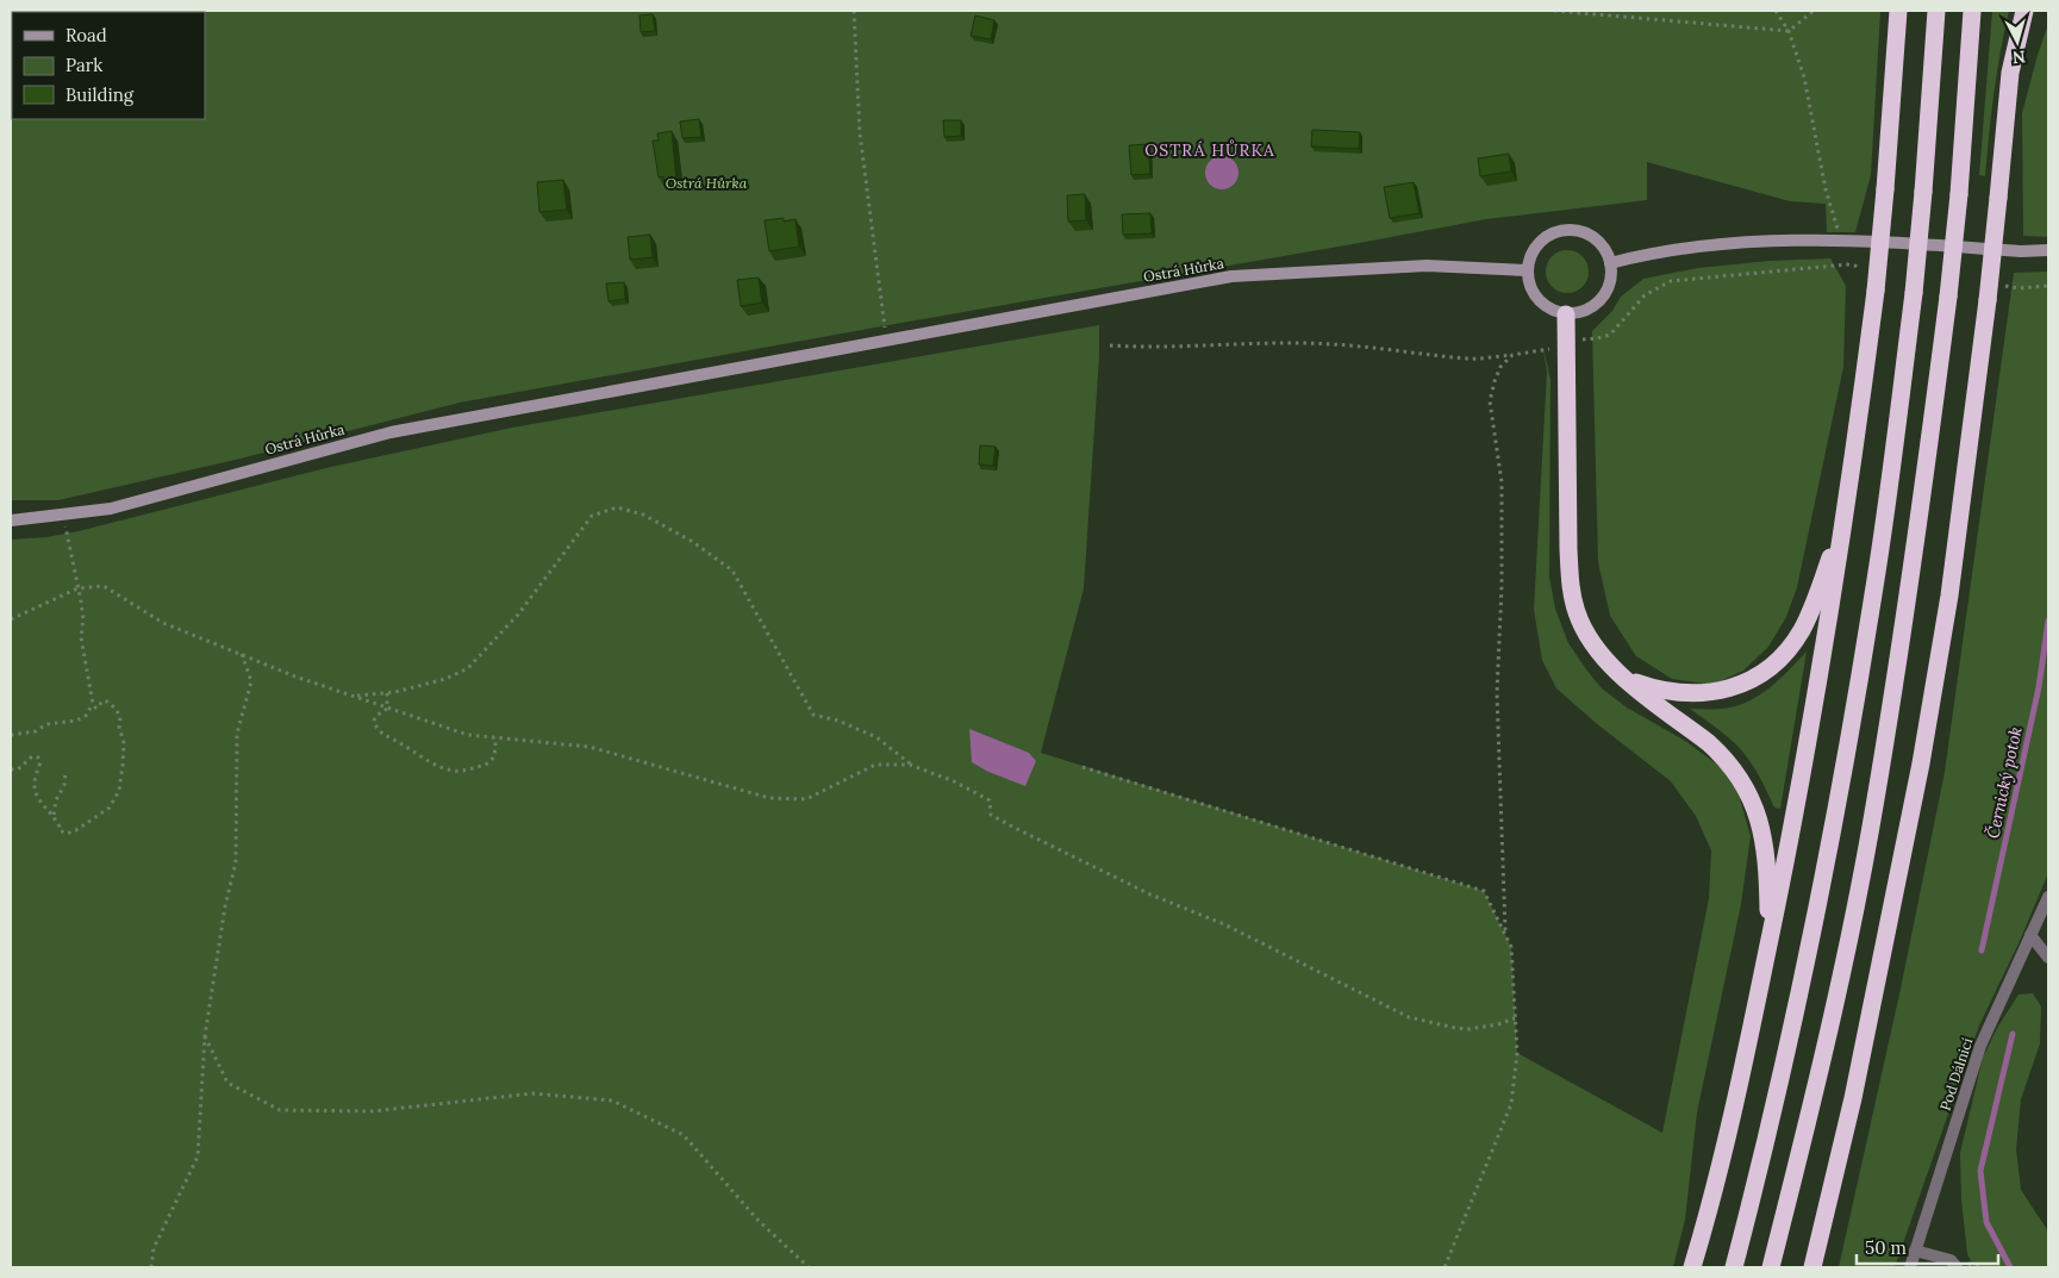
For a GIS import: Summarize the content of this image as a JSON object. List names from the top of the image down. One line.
{"streets":{"main road":["Ostrá Hůrka"],"street":["Pod Dálnicí"]},"districts":["OSTRÁ HŮRKA"],"water":["Černický potok"],"parks":["Ostrá Hůrka"],"legend":["Road","Park","Building"],"scale_bar":"50 m","north":"bottom"}
